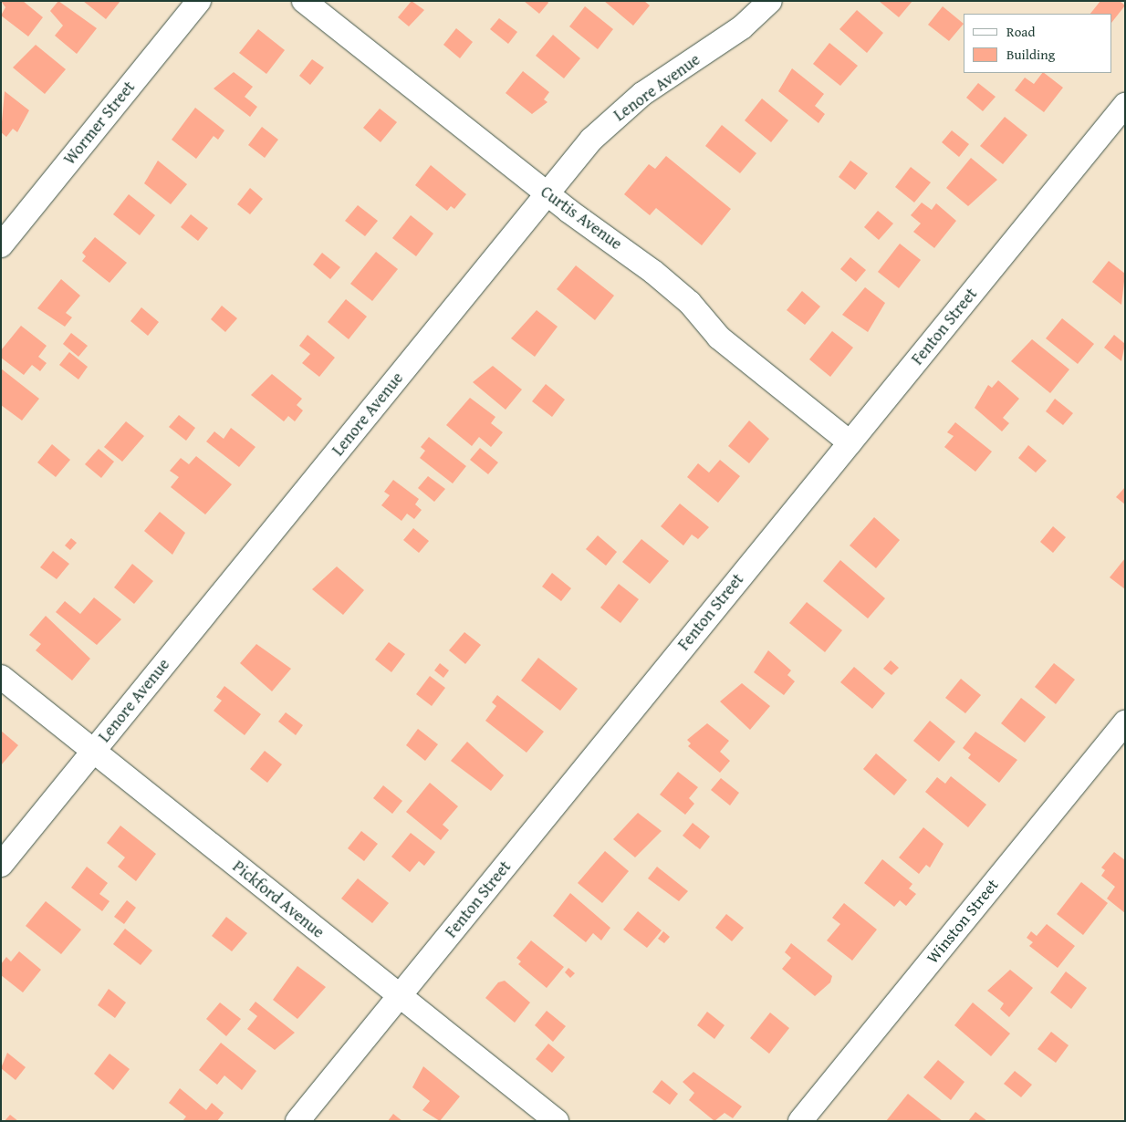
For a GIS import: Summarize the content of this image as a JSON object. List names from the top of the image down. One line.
{"streets":{"street":["Lenore Avenue","Wormer Street","Curtis Avenue","Fenton Street","Pickford Avenue","Winston Street"]},"crossings":[["Lenore Avenue","Curtis Avenue"],["Lenore Avenue","Pickford Avenue"],["Curtis Avenue","Fenton Street"],["Fenton Street","Pickford Avenue"]],"legend":["Road","Building"]}
